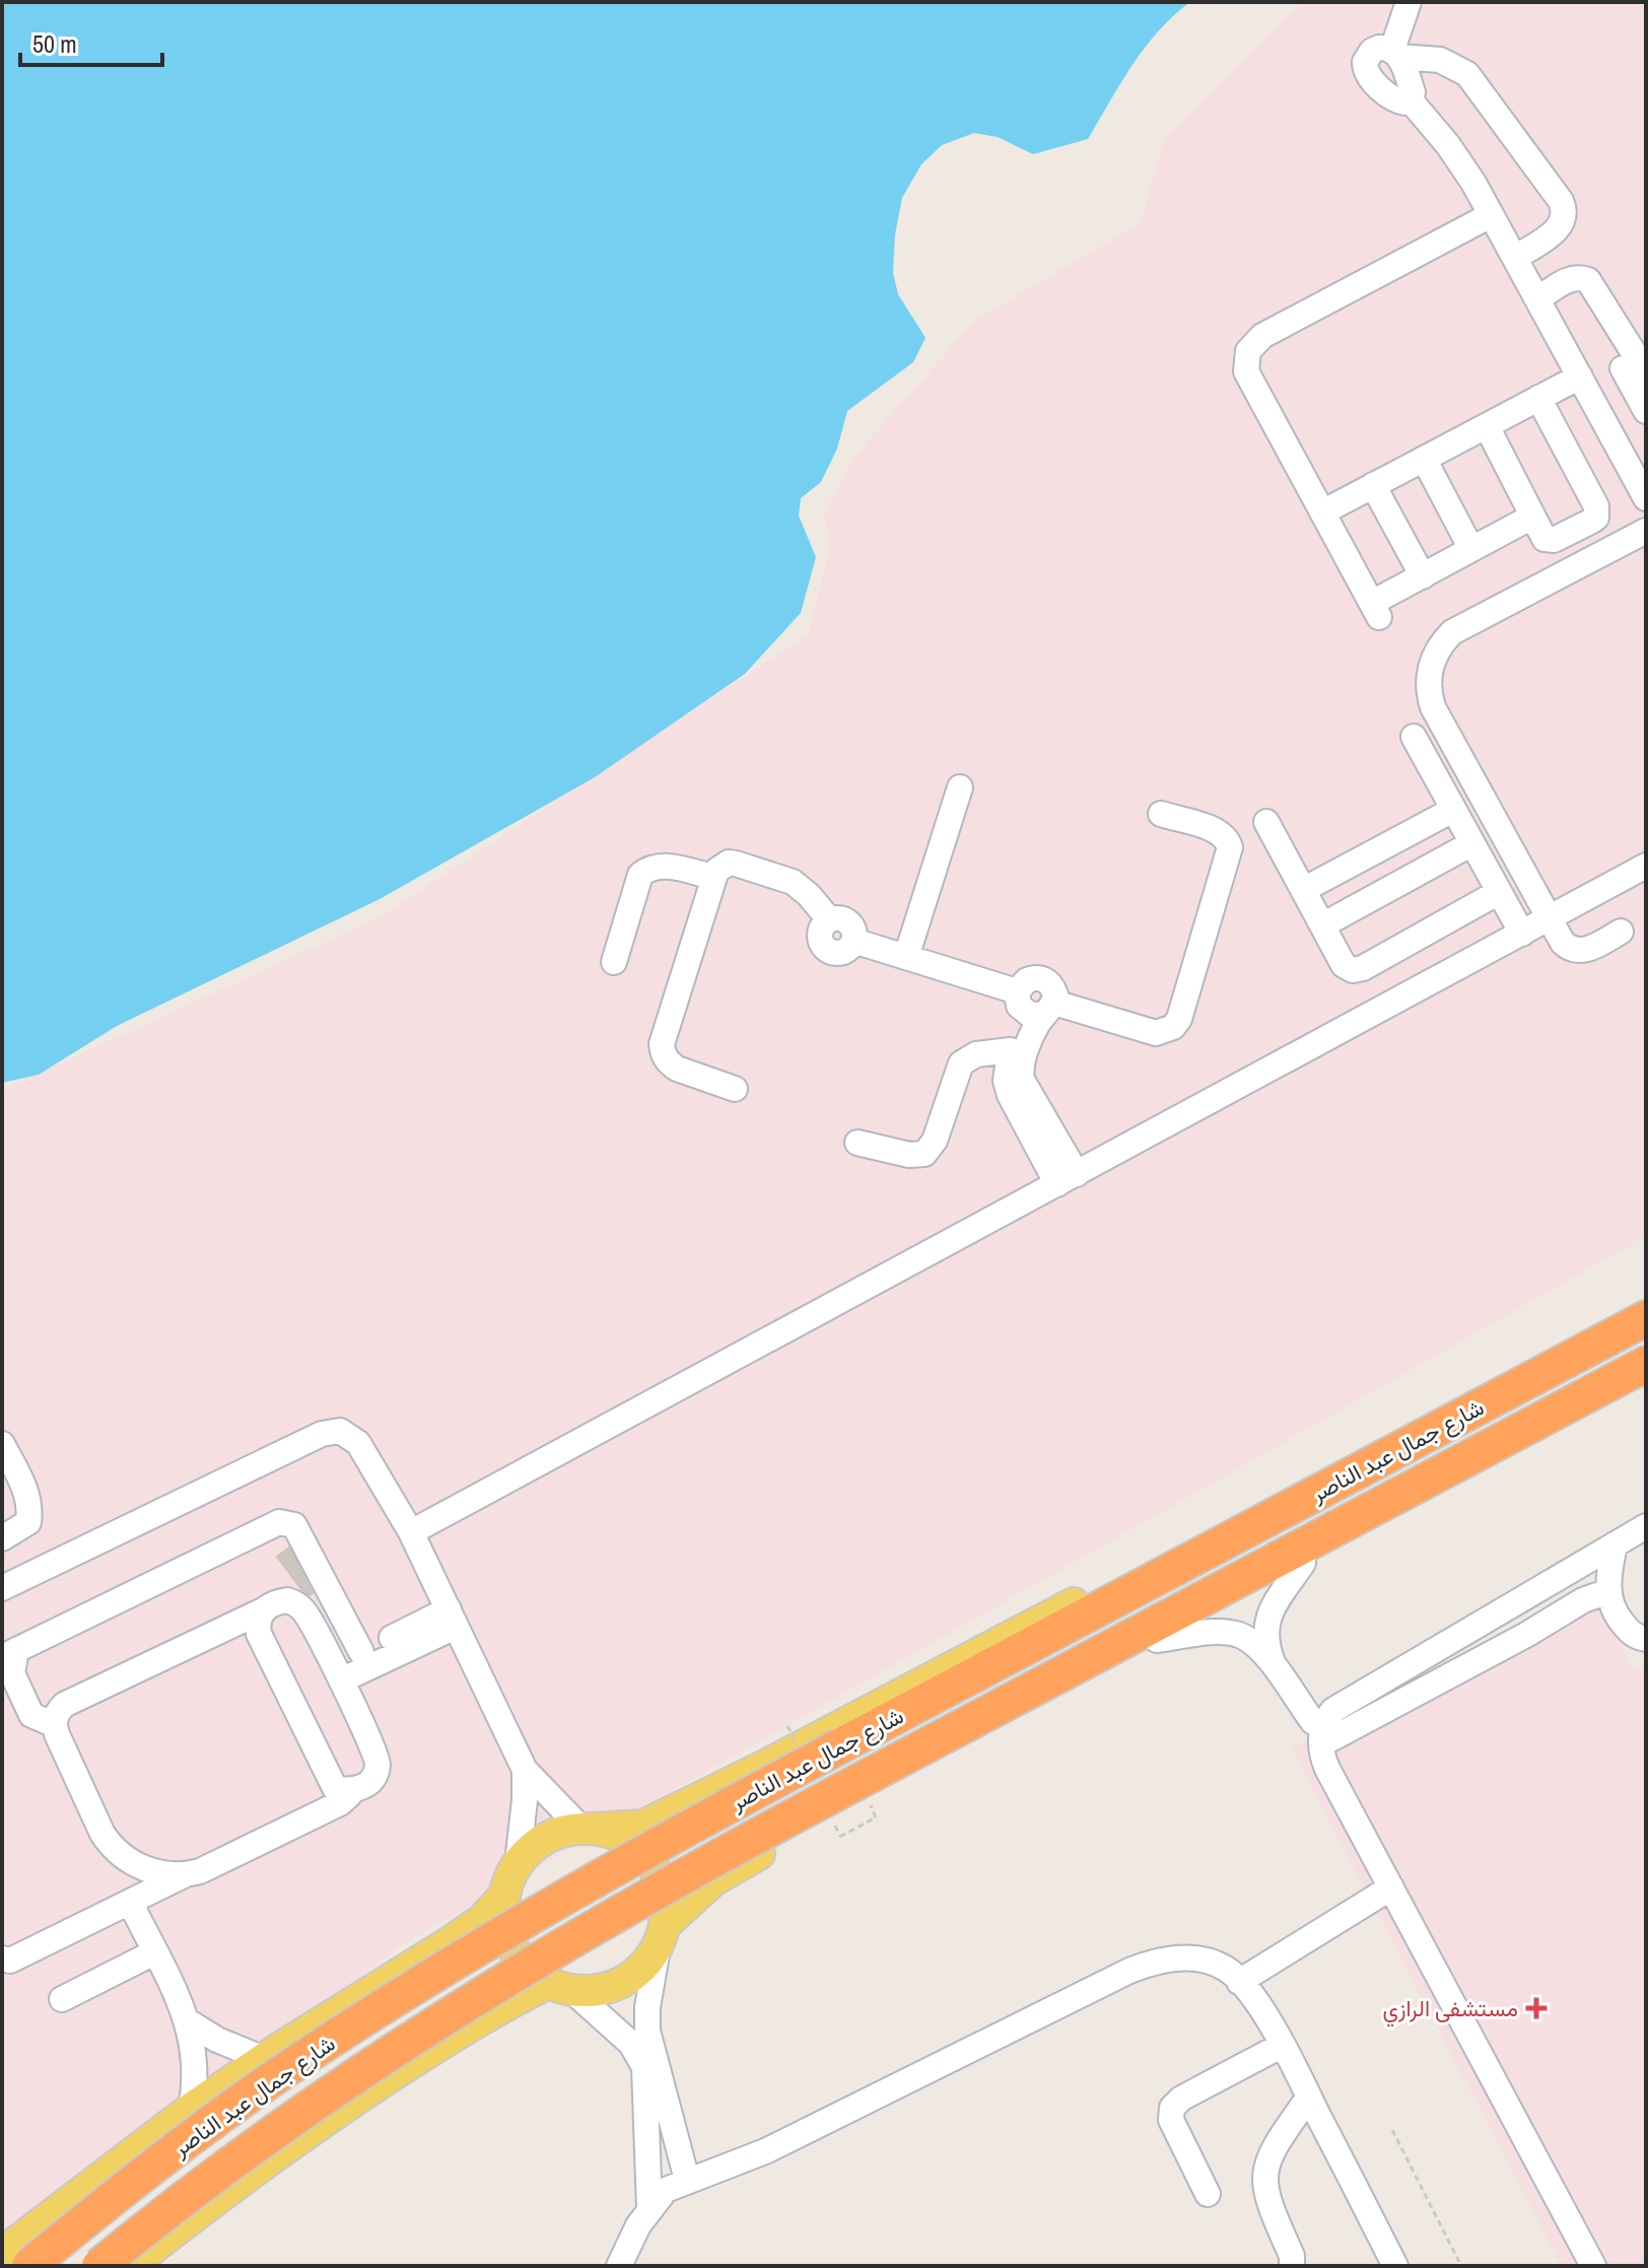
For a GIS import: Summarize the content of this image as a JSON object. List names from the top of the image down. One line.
{"streets":{"highway":["شارع جمال عبد الناصر"]},"places":{"health":["مستشفى الرازي"]},"scale_bar":"50 m"}
